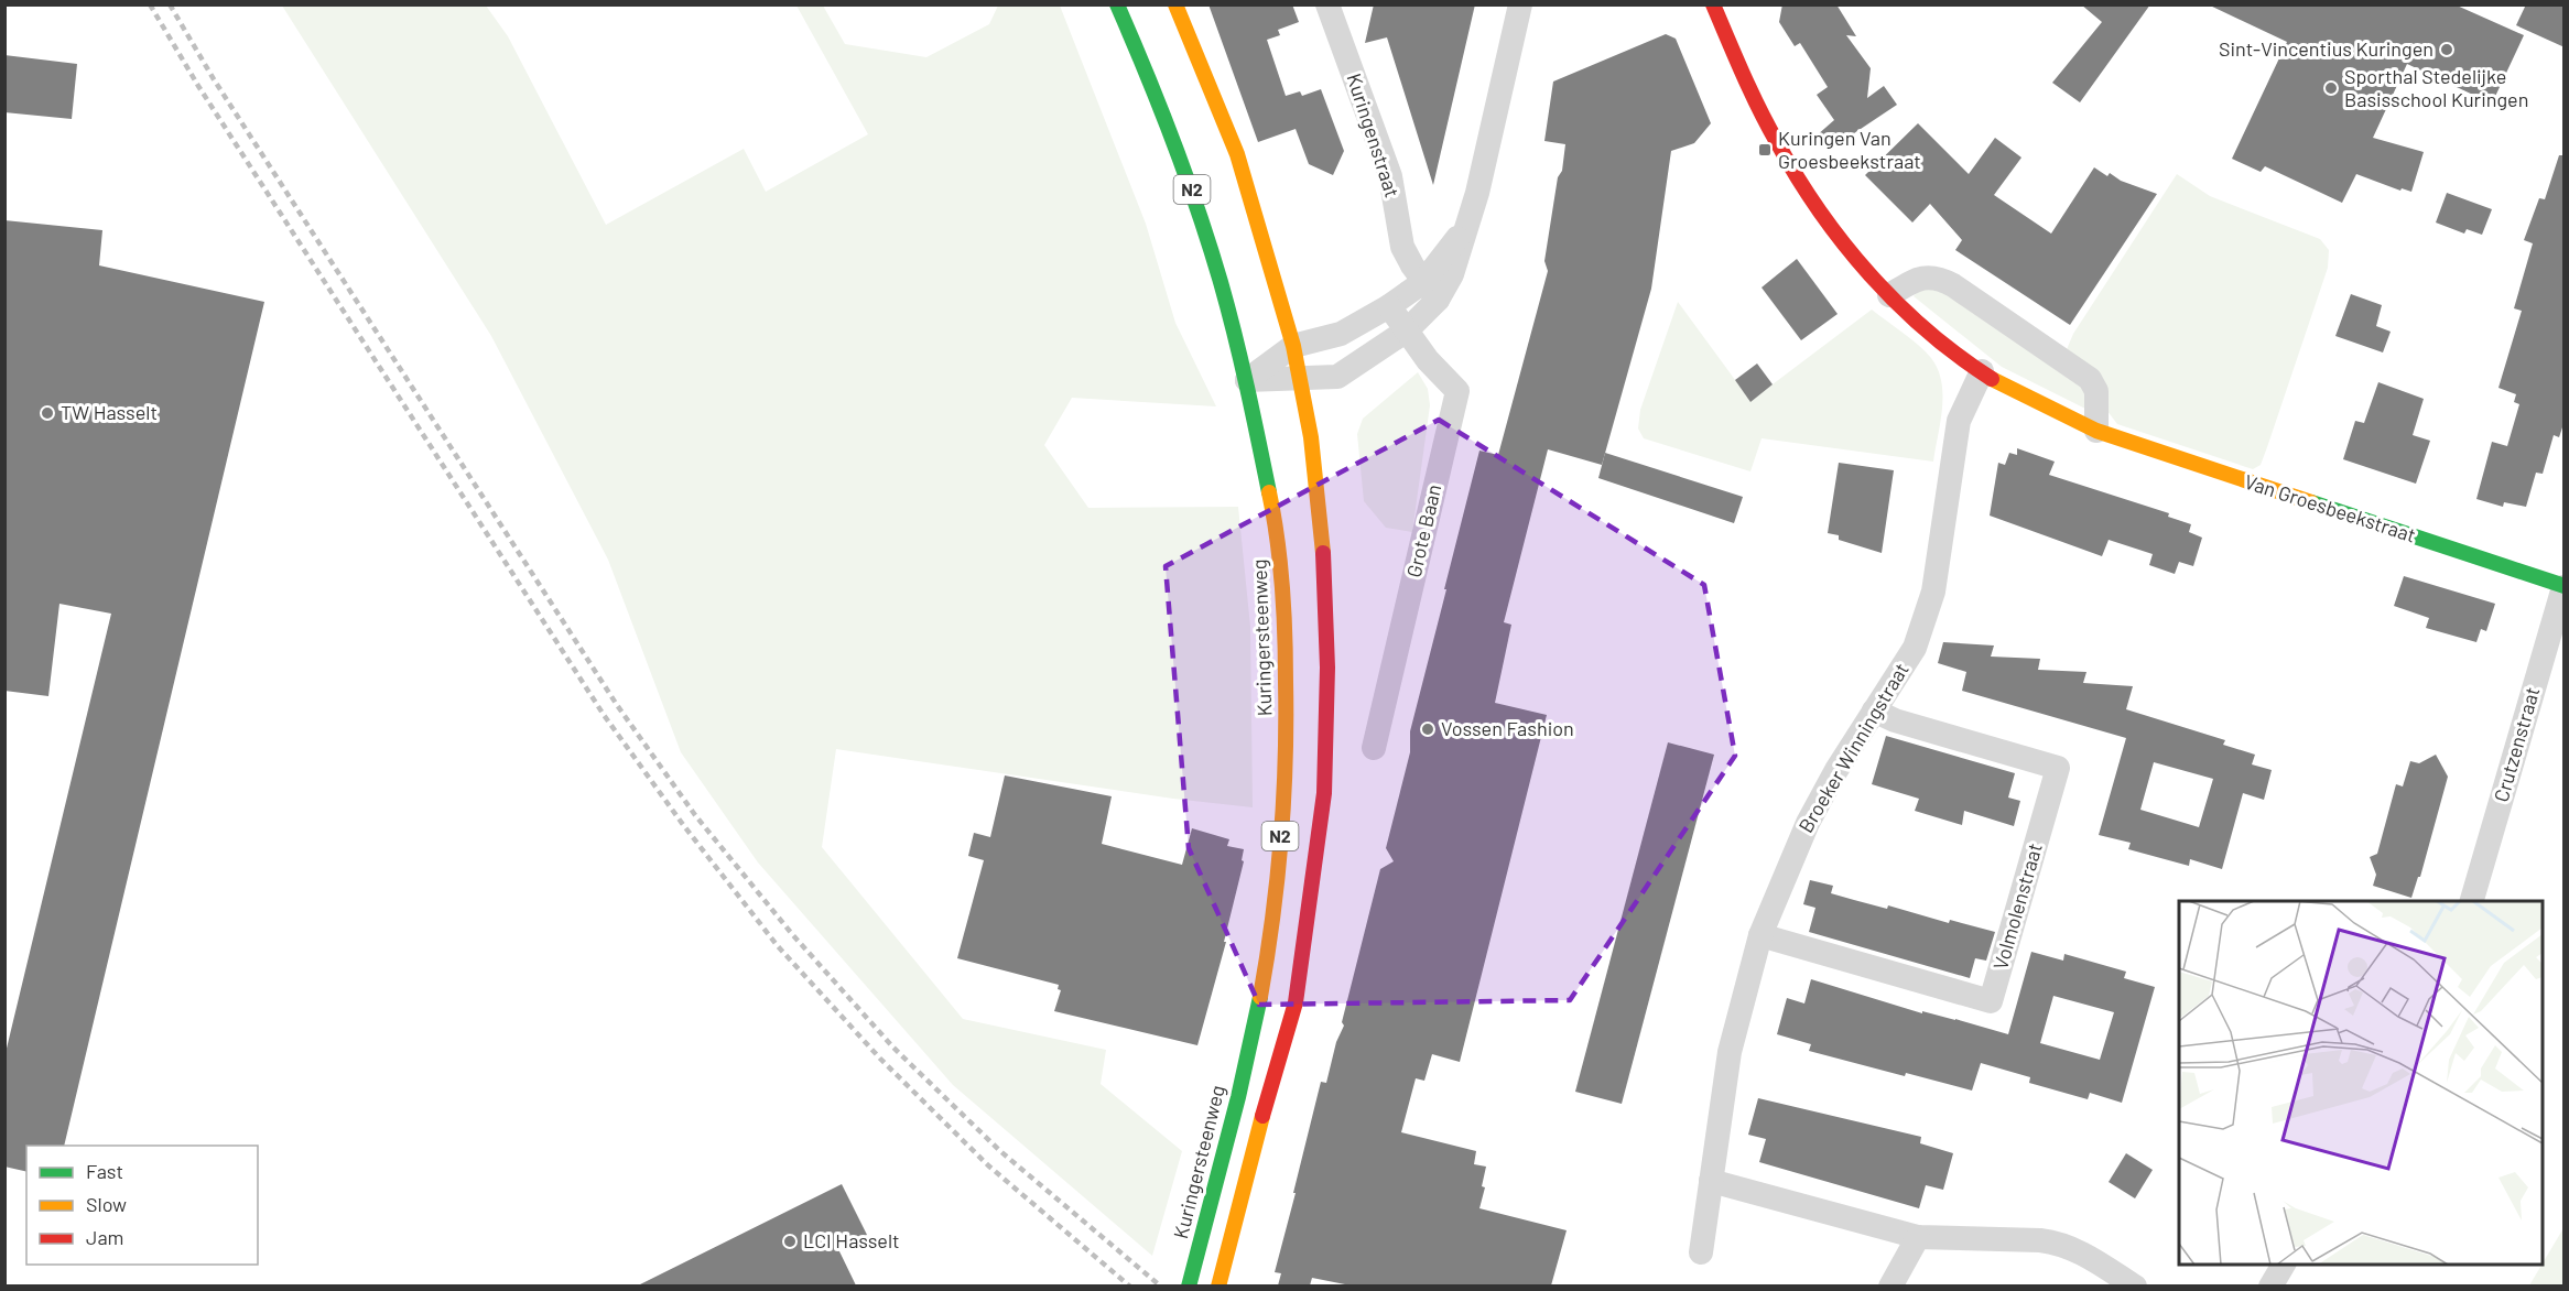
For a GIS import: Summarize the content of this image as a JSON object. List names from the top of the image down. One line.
{"streets":{"main road":["N2","Van Groesbeekstraat","Kuringersteenweg"],"street":["Kuringenstraat","Grote Baan","Crutzenstraat","Broeker Winningstraat","Volmolenstraat"]},"crossings":[["Van Groesbeekstraat","Crutzenstraat"],["Van Groesbeekstraat","Broeker Winningstraat"],["Broeker Winningstraat","Volmolenstraat"]],"places":{"other":["Sint-Vincentius Kuringen","Sporthal Stedelijke Basisschool Kuringen","TW Hasselt","Vossen Fashion","LCI Hasselt"],"transit":["Kuringen Van Groesbeekstraat"]},"legend":["Fast","Slow","Jam"]}
